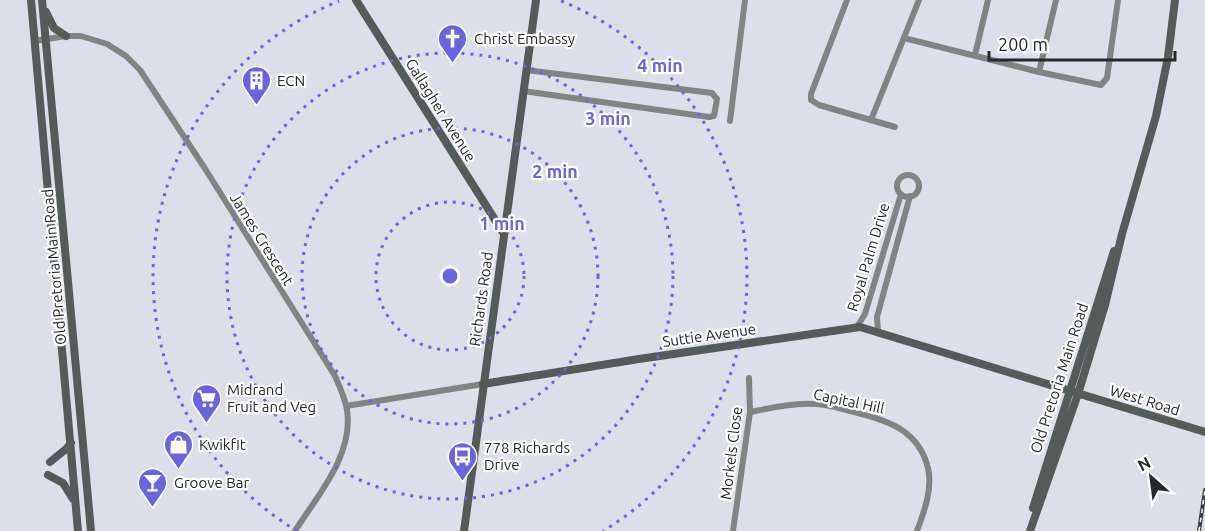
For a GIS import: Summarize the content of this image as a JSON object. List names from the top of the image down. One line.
{"streets":{"main road":["Gallagher Avenue","Old Pretoria Main Road","Richards Road","Suttie Avenue","West Road"],"street":["James Crescent","Royal Palm Drive","Capital Hill","Morkels Close"]},"crossings":[["Gallagher Avenue","Richards Road"],["James Crescent","Old Pretoria Main Road"],["James Crescent","Suttie Avenue"],["Royal Palm Drive","Suttie Avenue"],["Old Pretoria Main Road","Suttie Avenue"],["Old Pretoria Main Road","West Road"],["Richards Road","Suttie Avenue"],["Suttie Avenue","West Road"],["Capital Hill","Morkels Close"]],"places":{"church":["Christ Embassy"],"building":["ECN"],"supermarket":["Midrand Fruit and Veg"],"shop":["Kwikfit"],"bus stop":["778 Richards Drive"],"bar":["Groove Bar"]},"scale_bar":"200 m","north":"top left","rings":["4 min","3 min","2 min","1 min"]}
